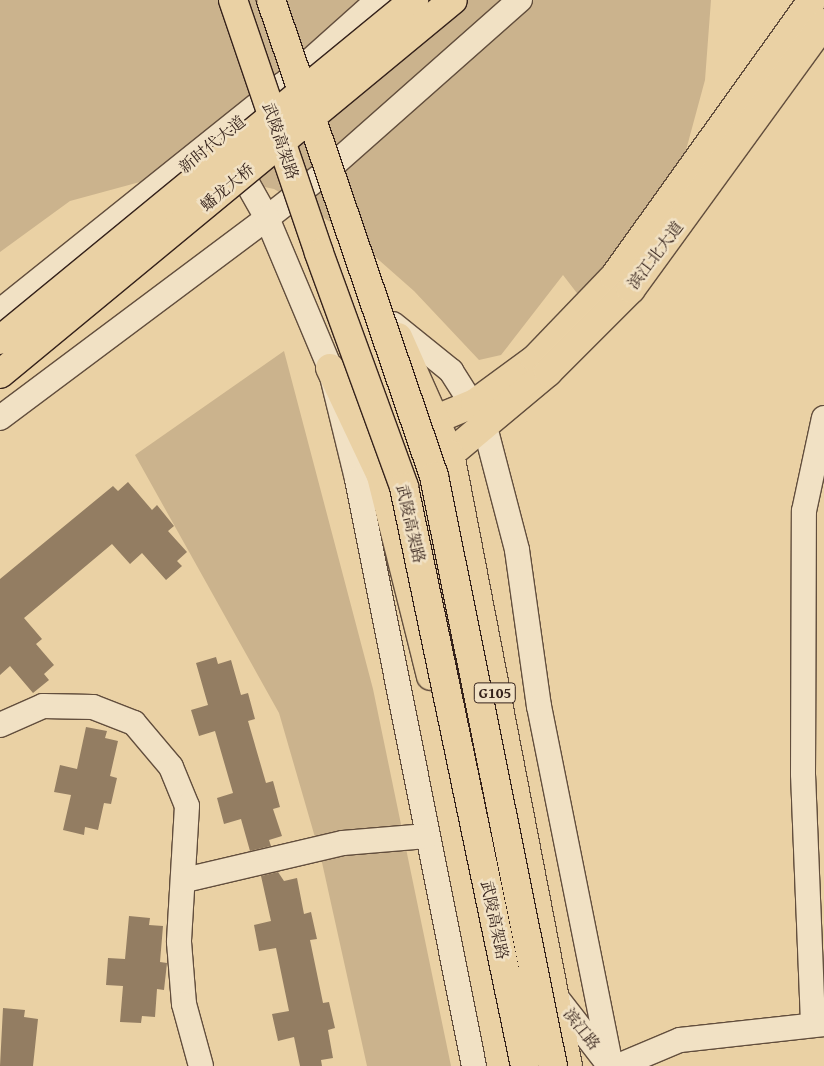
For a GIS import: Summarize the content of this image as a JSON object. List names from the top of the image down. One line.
{"streets":{"main road":["武陵高架路","蟠龙大桥","滨江北大道","G105"],"street":["新时代大道","滨江路"]},"crossings":[["滨江北大道","G105"],["G105","滨江路"]]}
